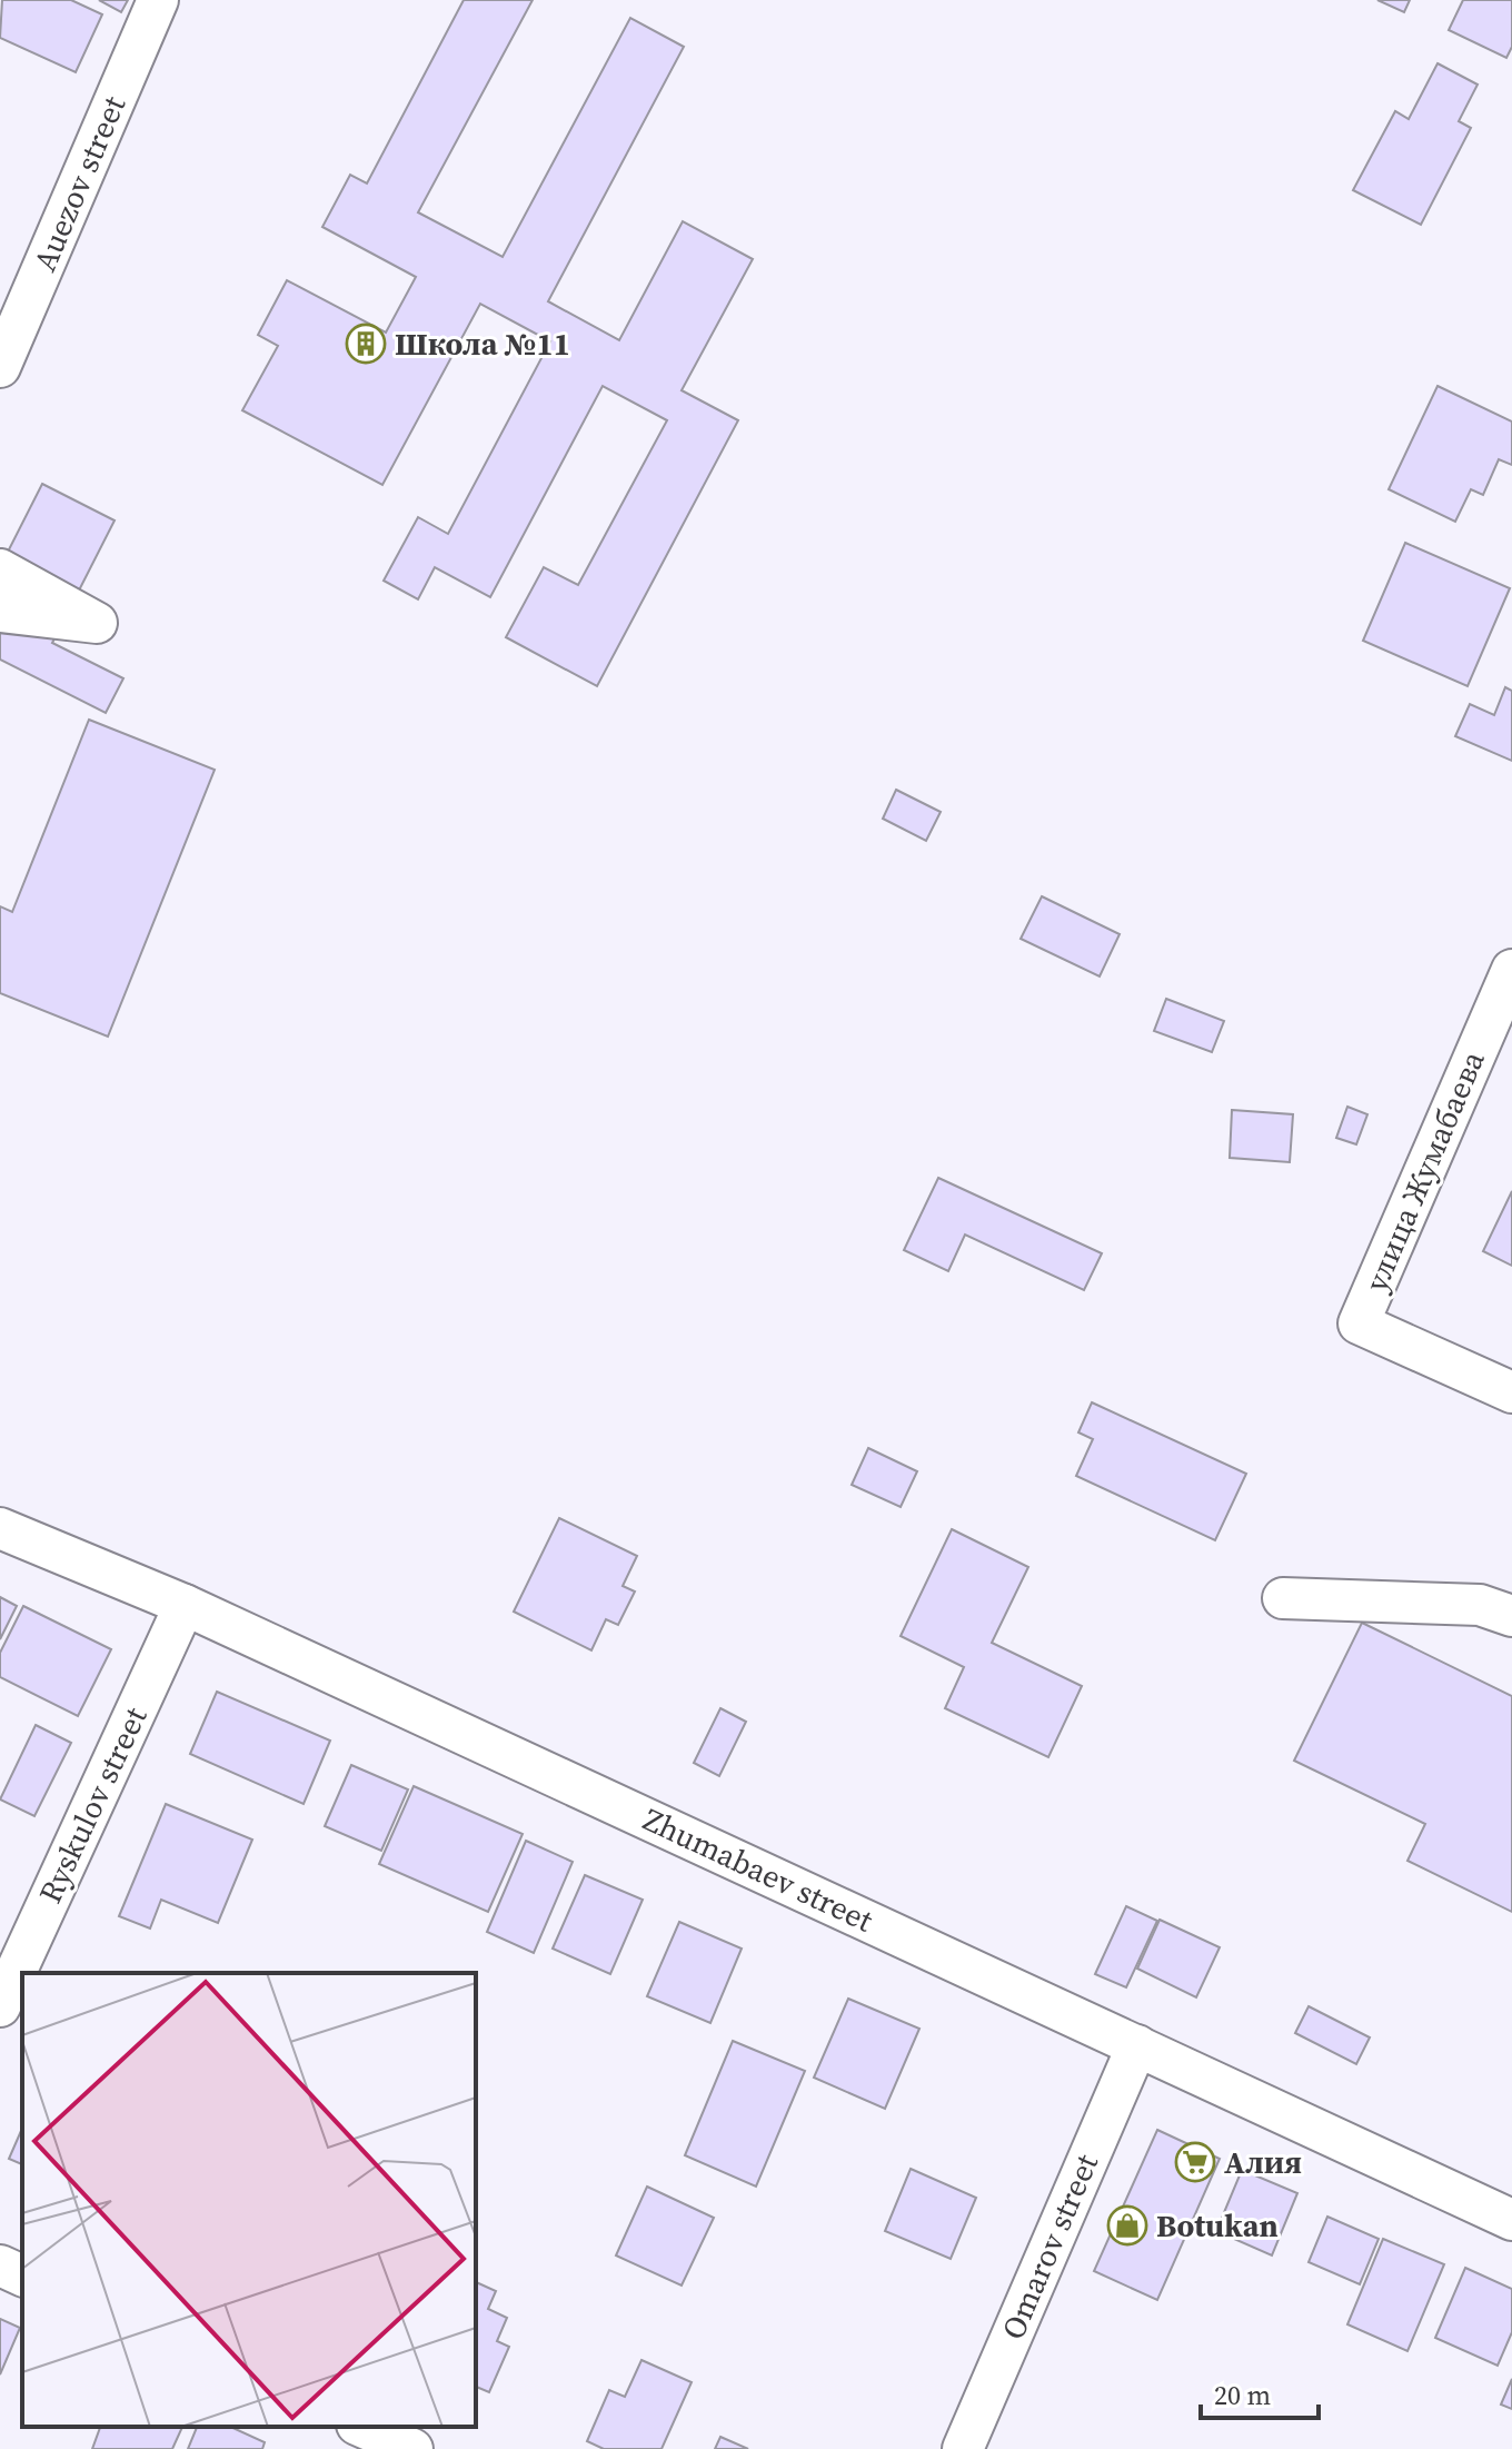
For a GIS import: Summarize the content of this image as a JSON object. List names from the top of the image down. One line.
{"streets":{"street":["Auezov street","улица Жумабаева","Ryskulov street","Zhumabaev street","Omarov street"]},"crossings":[["Ryskulov street","Zhumabaev street"],["Zhumabaev street","Omarov street"]],"places":{"building":["Школа №11"],"supermarket":["Алия"],"shop":["Botukan"]},"scale_bar":"20 m"}
